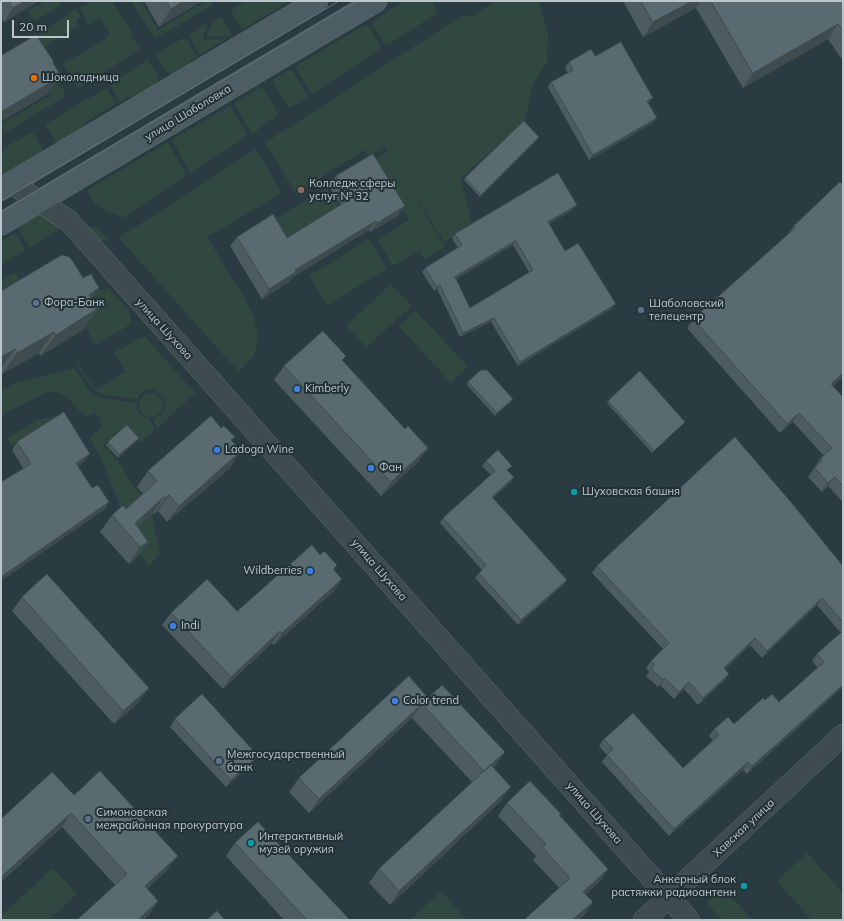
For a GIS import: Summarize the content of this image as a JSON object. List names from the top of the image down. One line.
{"streets":{"main road":["улица Шаболовка"],"street":["улица Шухова","Хавская улица"]},"crossings":[["улица Шаболовка","улица Шухова"],["улица Шухова","Хавская улица"]],"places":["Шоколадница","Колледж сферы услуг № 32","Фора-Банк","Шаболовский телецентр","Kimberly","Ladoga Wine","Фан","Шуховская башня","Wildberries","Indi","Color trend","Межгосударственный банк","Симоновская межрайонная прокуратура","Интерактивный музей оружия","Анкерный блок растяжки радиоантенн"],"scale_bar":"20 m"}
